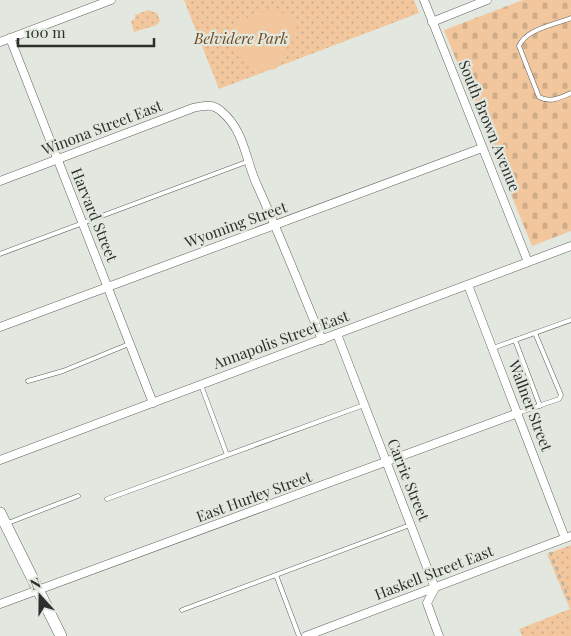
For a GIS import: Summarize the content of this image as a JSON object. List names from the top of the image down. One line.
{"streets":{"street":["South Brown Avenue","Winona Street East","Harvard Street","Wyoming Street","Annapolis Street East","Wallner Street","Carrie Street","East Hurley Street","Haskell Street East"]},"crossings":[["South Brown Avenue","Wyoming Street"],["South Brown Avenue","Annapolis Street East"],["Winona Street East","Harvard Street"],["Harvard Street","Wyoming Street"],["Harvard Street","Annapolis Street East"],["Annapolis Street East","Wallner Street"],["Annapolis Street East","Carrie Street"],["Wallner Street","East Hurley Street"],["Wallner Street","Haskell Street East"],["Carrie Street","East Hurley Street"],["Carrie Street","Haskell Street East"]],"parks":["Belvidere Park"],"scale_bar":"100 m","north":"top"}
